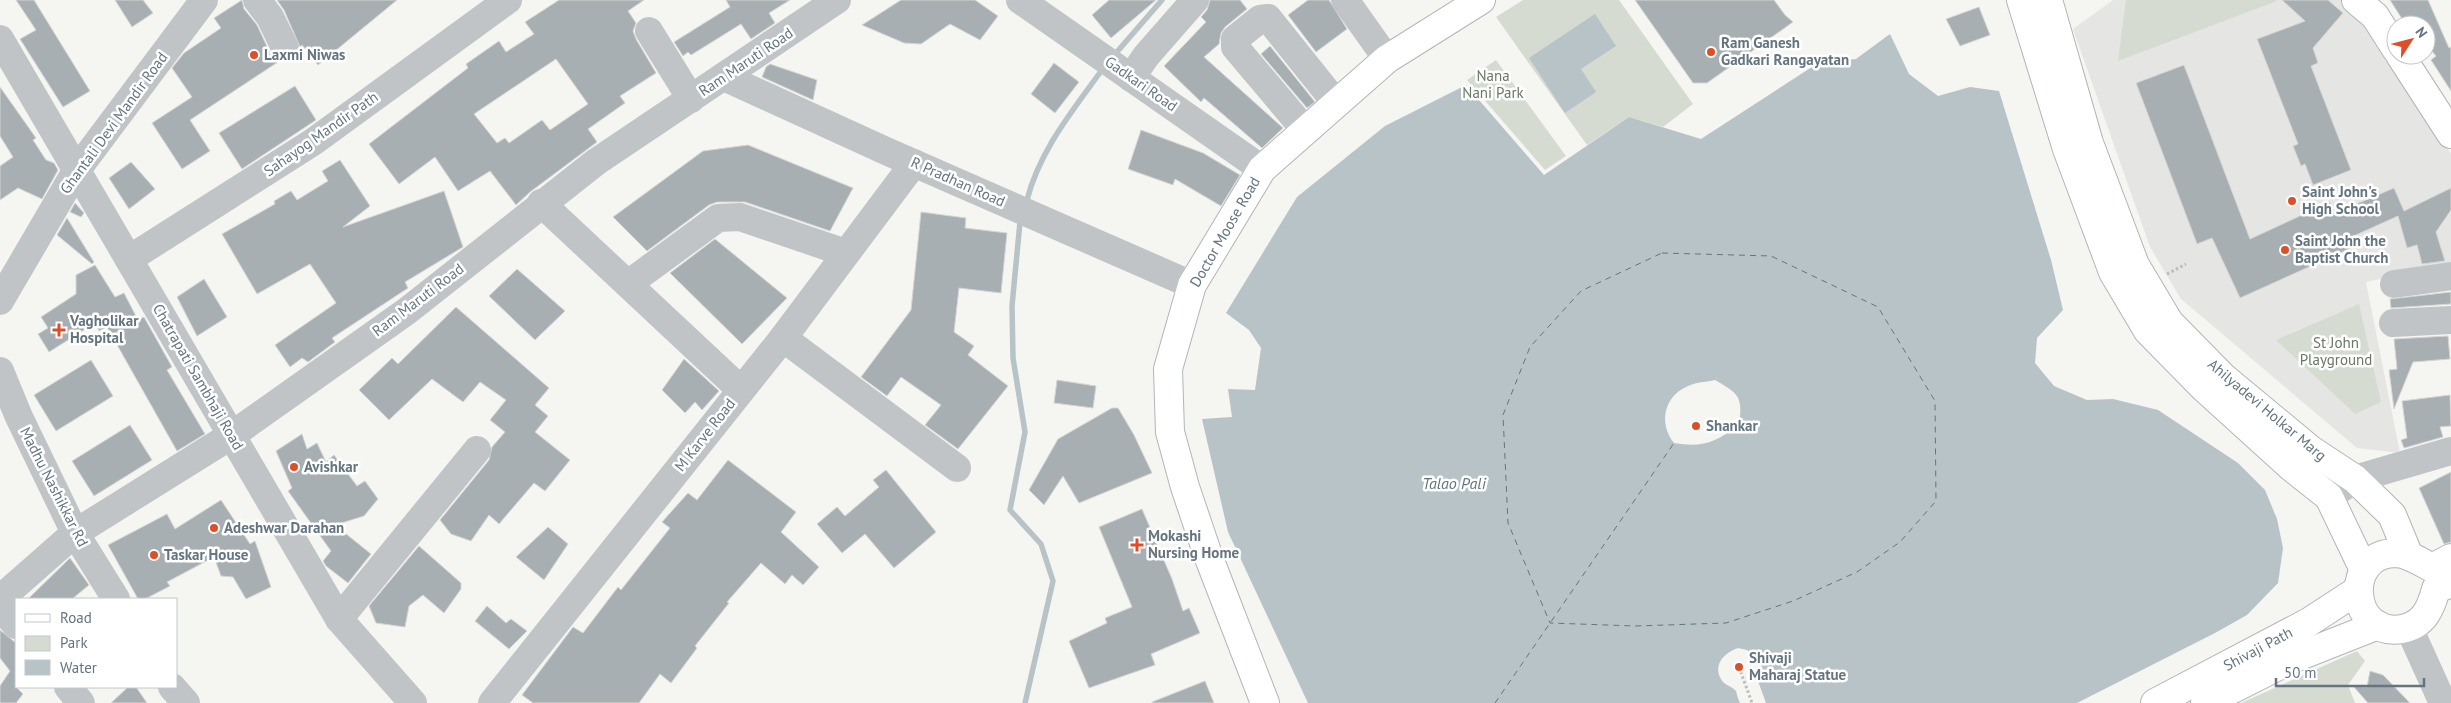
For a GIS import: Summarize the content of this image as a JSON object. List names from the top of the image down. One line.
{"streets":{"main road":["Doctor Moose Road","Ahilyadevi Holkar Marg","Shivaji Path"],"street":["Ram Maruti Road","Gadkari Road","Ghantali Devi Mandir Road","Sahayog Mandir Path","R Pradhan Road","Chatrapati Sambhaji Road","M Karve Road","Madhu Nashikkar Rd"]},"crossings":[["Ram Maruti Road","R Pradhan Road"],["Ram Maruti Road","Chatrapati Sambhaji Road"],["Ram Maruti Road","Madhu Nashikkar Rd"],["Gadkari Road","Doctor Moose Road"],["Ghantali Devi Mandir Road","Chatrapati Sambhaji Road"],["Sahayog Mandir Path","Chatrapati Sambhaji Road"],["R Pradhan Road","Doctor Moose Road"],["R Pradhan Road","M Karve Road"],["Ahilyadevi Holkar Marg","Shivaji Path"]],"water":["Talao Pali"],"parks":["Nana Nani Park","St John Playground"],"places":{"other":["Ram Ganesh Gadkari Rangayatan","Laxmi Niwas","Saint John's High School","Saint John the Baptist Church","Shankar","Avishkar","Adeshwar Darahan","Taskar House","Shivaji Maharaj Statue"],"health":["Vagholikar Hospital","Mokashi Nursing Home"]},"legend":["Road","Park","Water"],"scale_bar":"50 m","north":"top right"}
